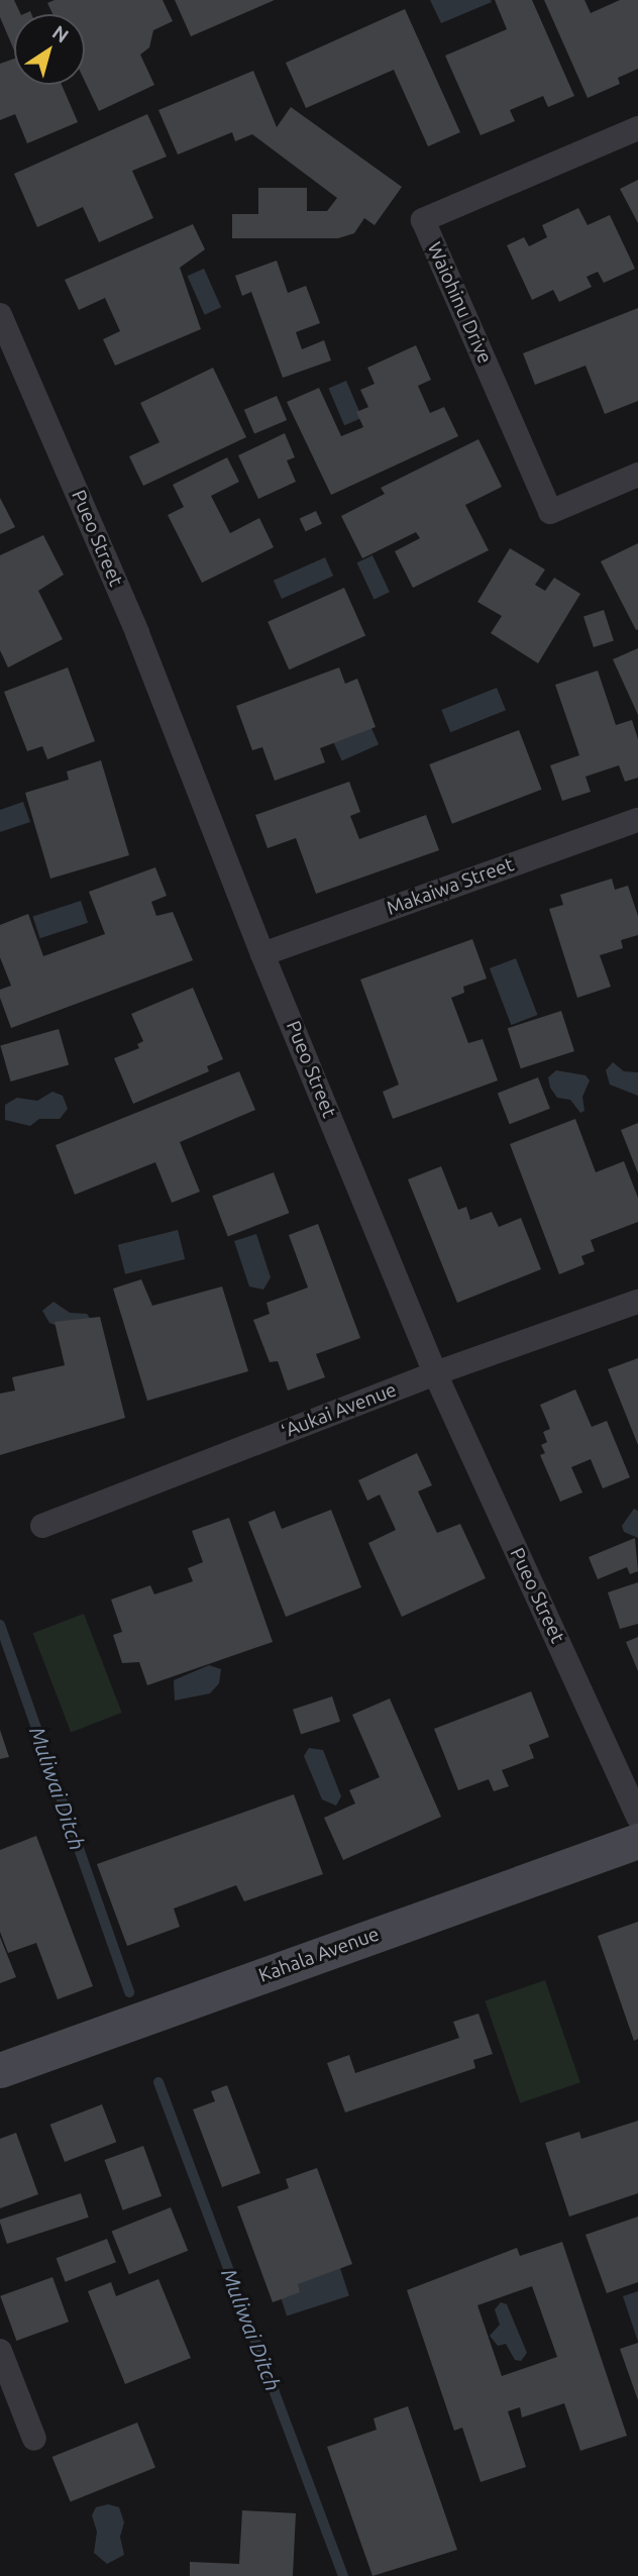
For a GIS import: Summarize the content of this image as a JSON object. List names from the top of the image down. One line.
{"streets":{"street":["Waiohinu Drive","Pueo Street","Makaiwa Street","ʻAukai Avenue","Kahala Avenue"]},"crossings":[["Pueo Street","Makaiwa Street"],["Pueo Street","ʻAukai Avenue"]],"water":["Muliwai Ditch"],"north":"top right"}
